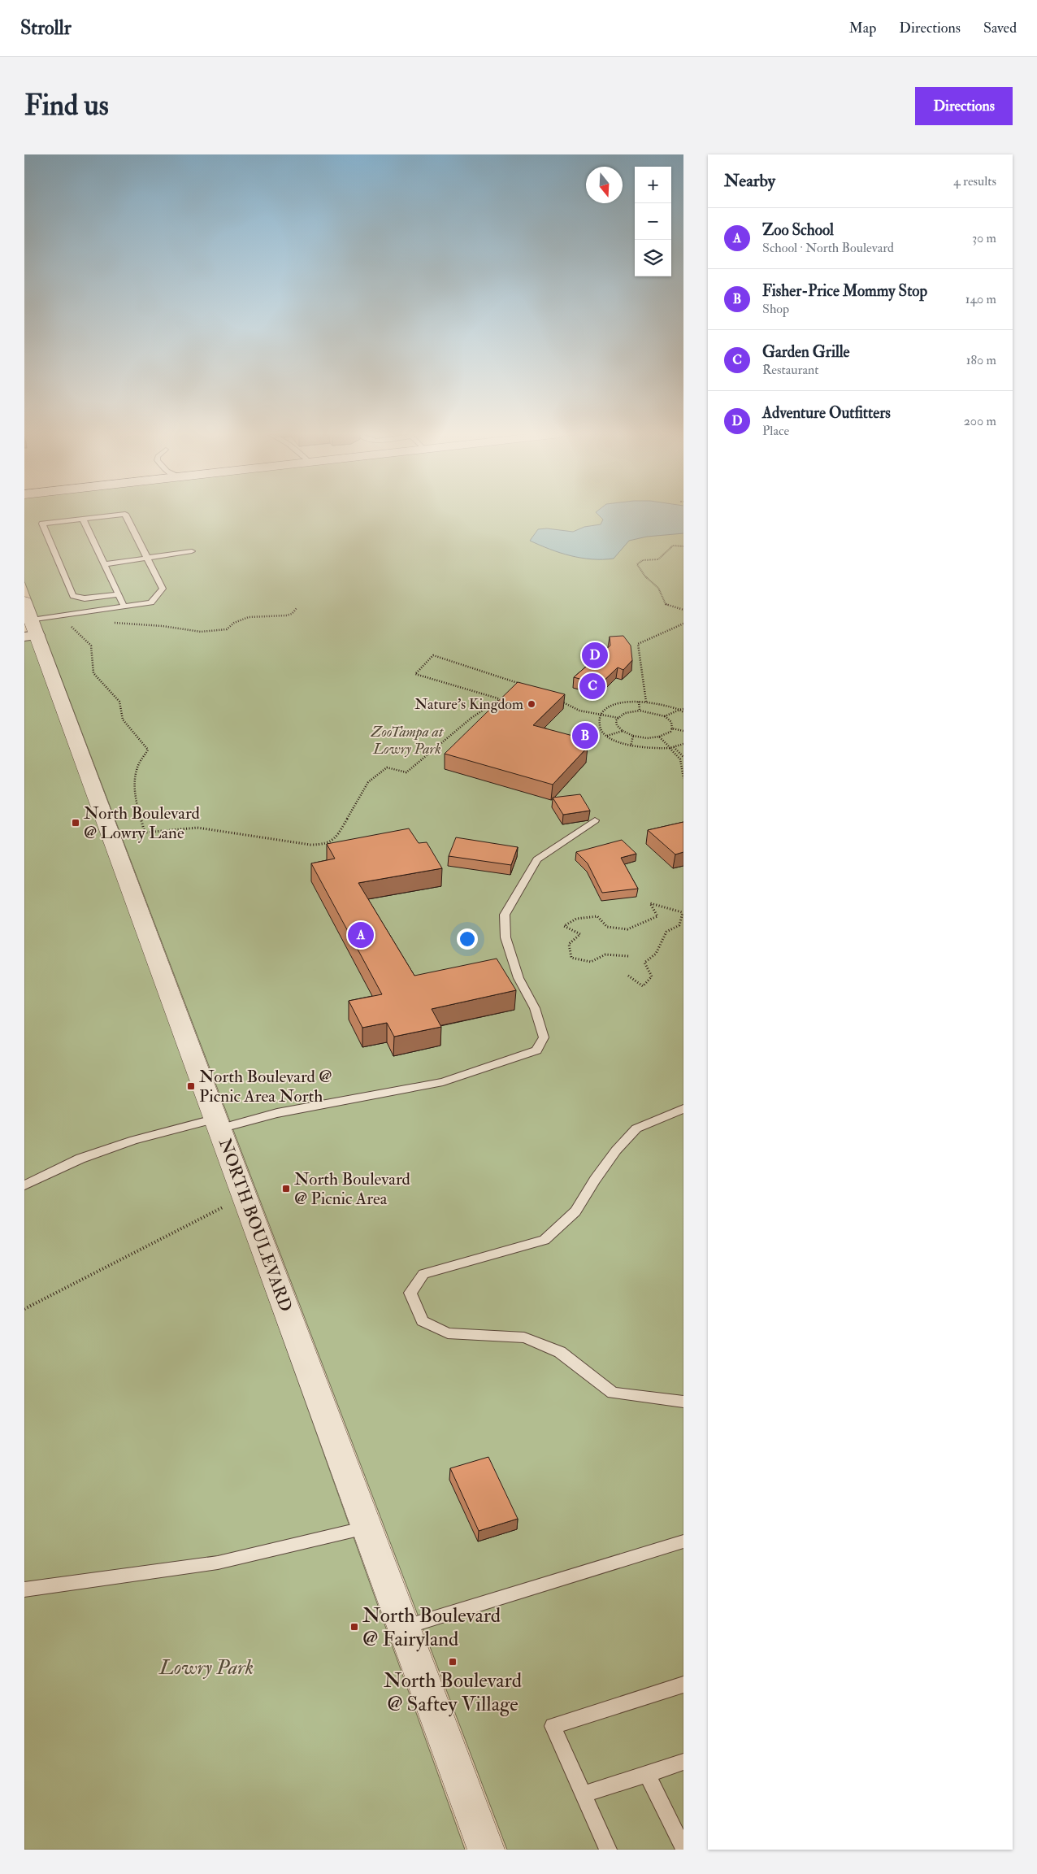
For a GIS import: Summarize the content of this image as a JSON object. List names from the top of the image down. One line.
{"streets":{"street":["NORTH BOULEVARD"]},"parks":["ZooTampa at Lowry Park","Lowry Park"],"places":{"other":["Nature's Kingdom"],"transit":["North Boulevard @ Lowry Lane","North Boulevard @ Picnic Area North","North Boulevard @ Picnic Area","North Boulevard @ Fairyland","North Boulevard @ Saftey Village"]},"north":"bottom","page":{"header":"Strollr","nav":["Map","Directions","Saved"],"buttons":"Directions","title":"Find us","heading":["Nearby","4 results"],"map_buttons":["+","−"],"list":[{"mark":"A","name":"Zoo School","note":"School · North Boulevard","value":"30 m"},{"mark":"B","name":"Fisher-Price Mommy Stop","note":"Shop","value":"140 m"},{"mark":"C","name":"Garden Grille","note":"Restaurant","value":"180 m"},{"mark":"D","name":"Adventure Outfitters","note":"Place","value":"200 m"}],"pins":["D","C","B","A"]}}
